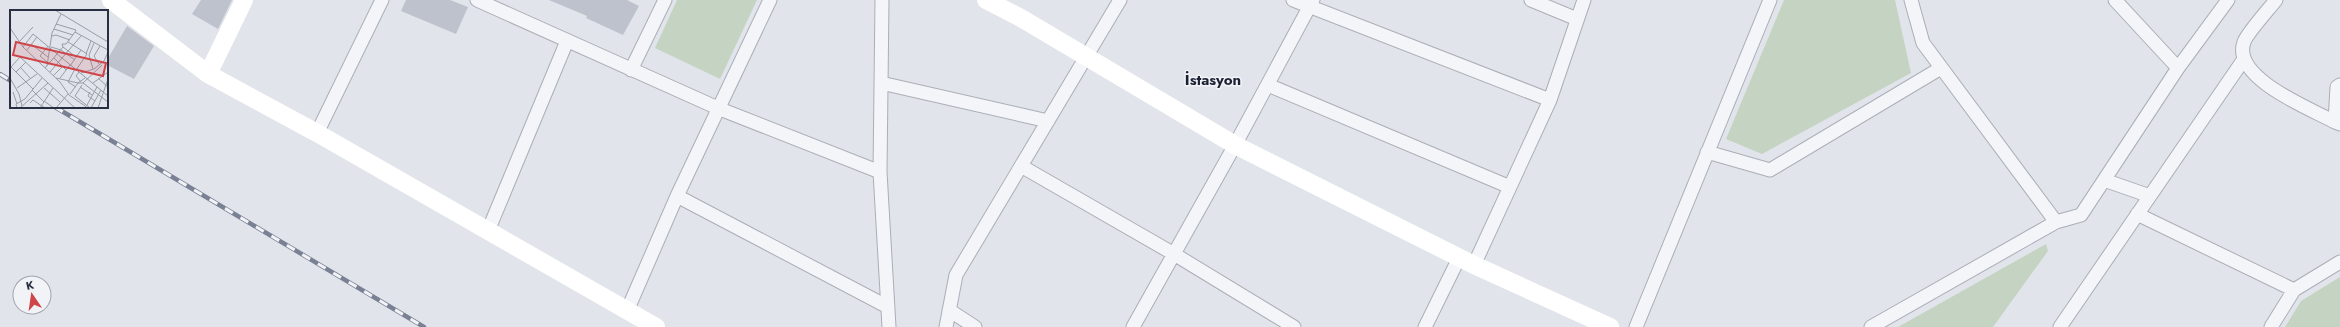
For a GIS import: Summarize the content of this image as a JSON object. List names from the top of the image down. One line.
{"districts":["İstasyon"],"north":"top"}
